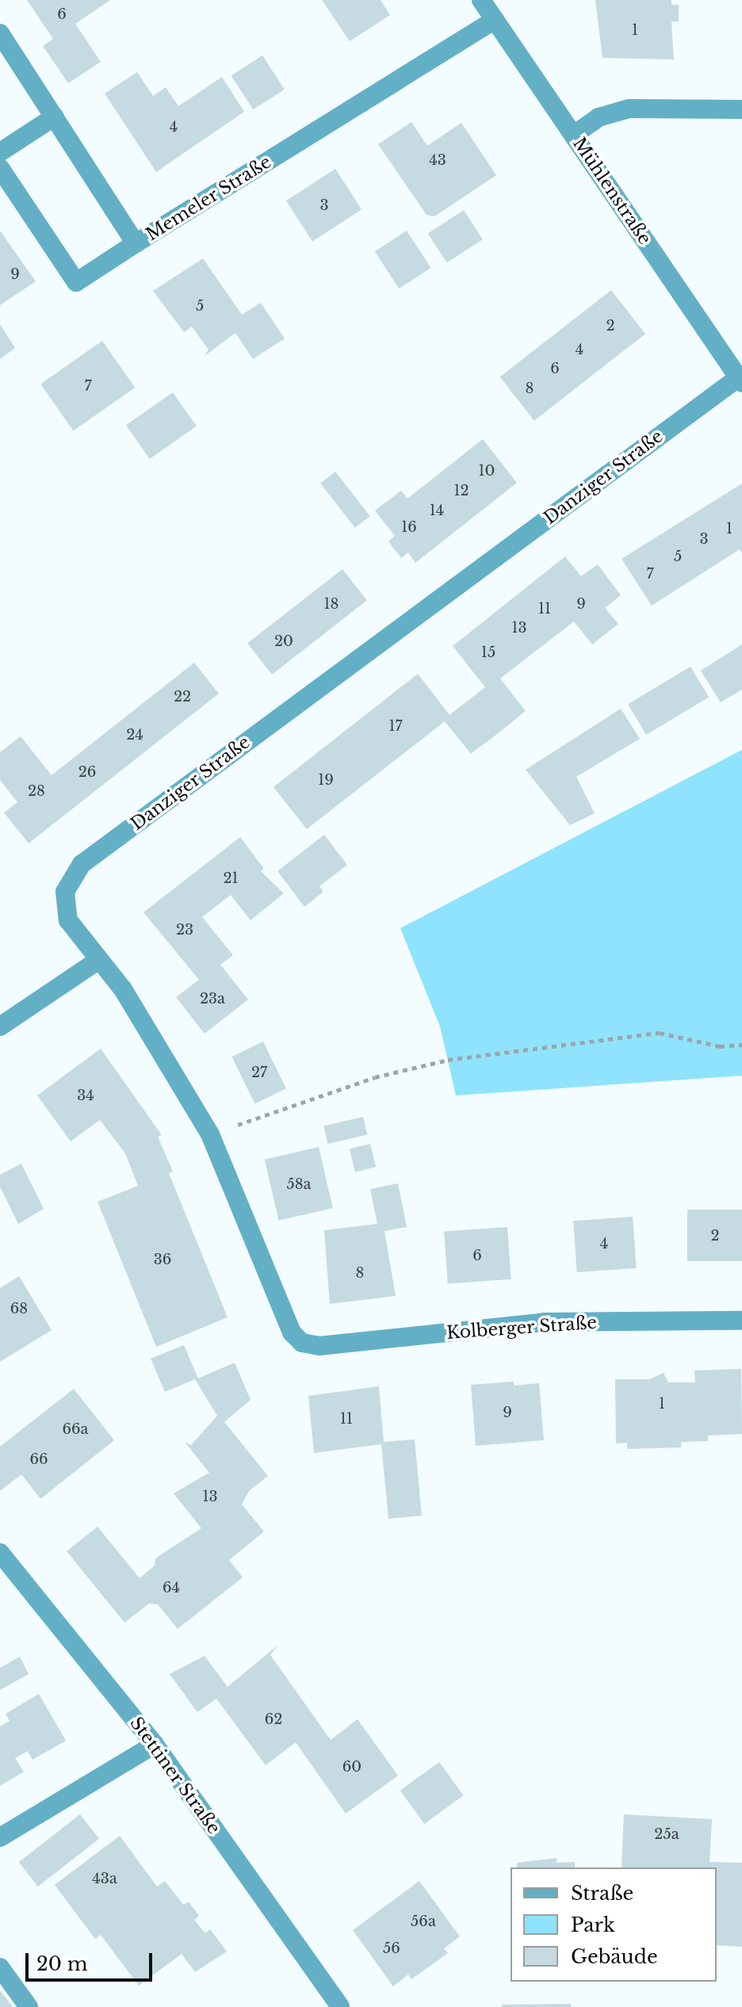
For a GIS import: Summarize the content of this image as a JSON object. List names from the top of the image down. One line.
{"streets":{"street":["Mühlenstraße","Memeler Straße","Danziger Straße","Kolberger Straße","Stettiner Straße"]},"crossings":[["Mühlenstraße","Memeler Straße"],["Mühlenstraße","Danziger Straße"],["Danziger Straße","Kolberger Straße"]],"house_numbers":["6","1","4","43","3","9","5","2","4","6","7","8","10","12","14","16","1","3","5","7","18","9","11","13","20","15","22","17","24","26","19","28","21","23","23a","27","34","58a","2","4","6","36","8","68","1","9","11","66a","66","13","64","62","60","25a","43a","56a","56"],"legend":["Straße","Park","Gebäude"],"scale_bar":"20 m"}
